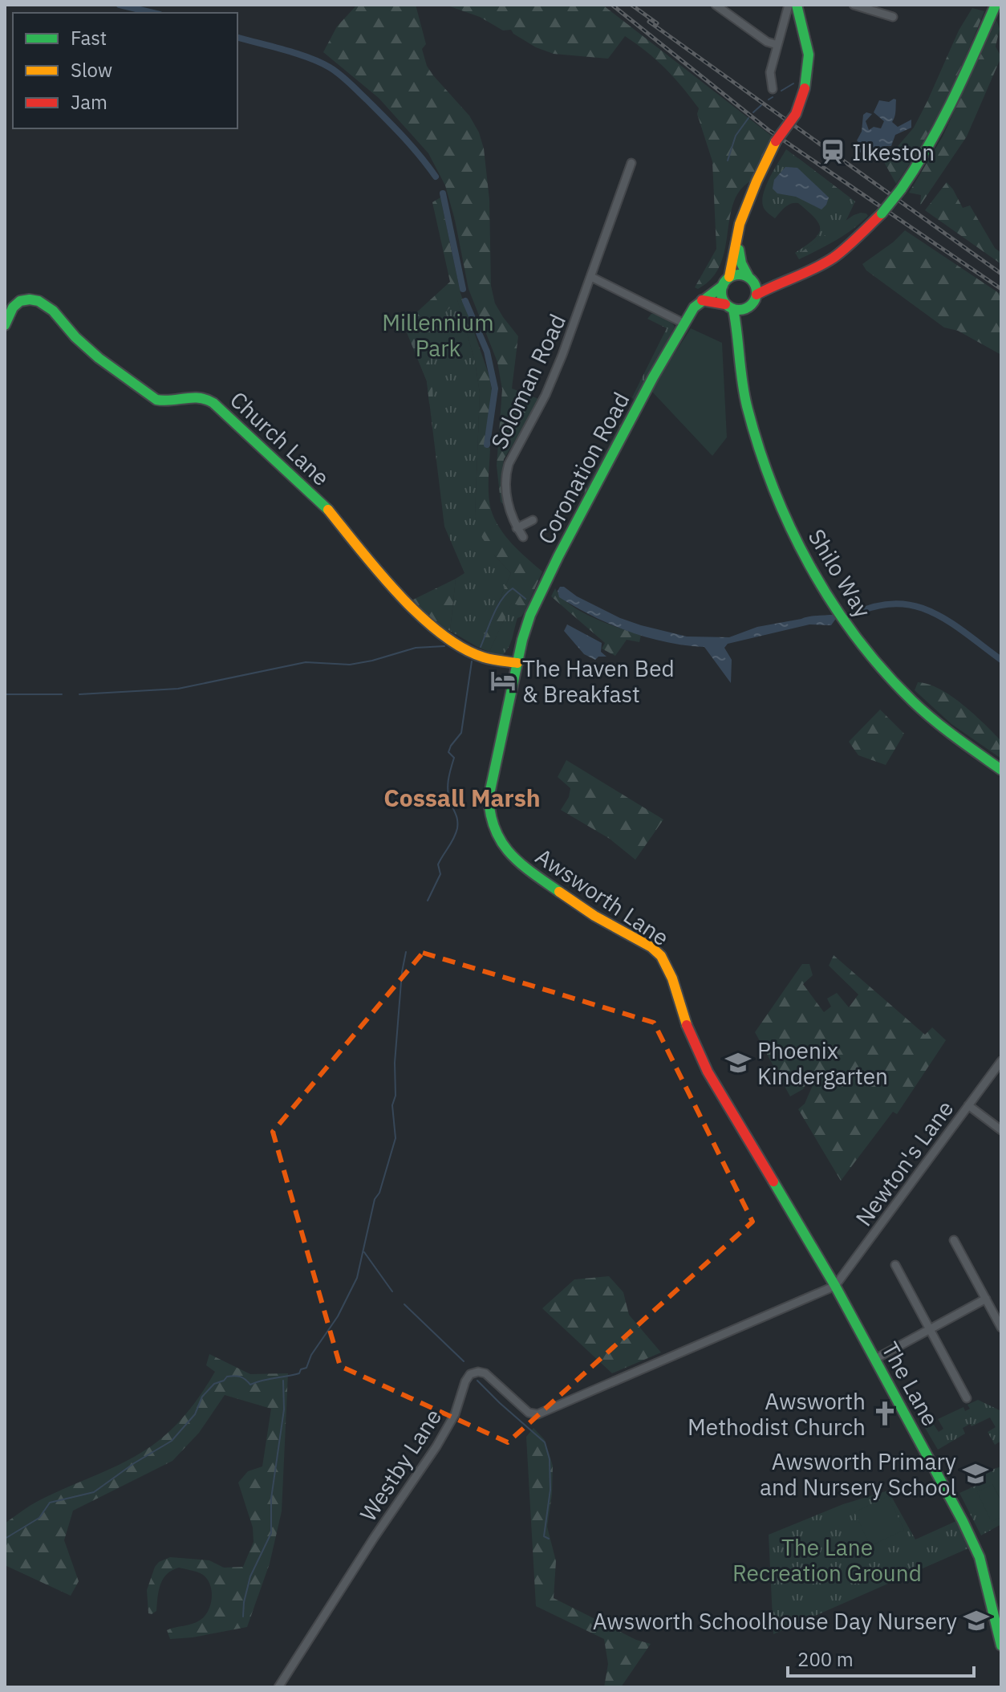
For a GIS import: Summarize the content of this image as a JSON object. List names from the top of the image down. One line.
{"streets":{"street":["Soloman Road","Church Lane","Coronation Road","Shilo Way","Awsworth Lane","Newton's Lane","The Lane","Westby Lane"]},"crossings":[["Church Lane","Coronation Road"],["Church Lane","Awsworth Lane"],["Coronation Road","Shilo Way"],["Coronation Road","Awsworth Lane"],["Awsworth Lane","Newton's Lane"],["Awsworth Lane","The Lane"],["Awsworth Lane","Westby Lane"],["Newton's Lane","The Lane"],["Newton's Lane","Westby Lane"],["The Lane","Westby Lane"]],"districts":["Cossall Marsh"],"parks":["Millennium Park","The Lane Recreation Ground"],"places":{"station":["Ilkeston"],"hotel":["The Haven Bed & Breakfast"],"school or university":["Phoenix Kindergarten","Awsworth Primary and Nursery School","Awsworth Schoolhouse Day Nursery"],"church":["Awsworth Methodist Church"]},"legend":["Fast","Slow","Jam"],"scale_bar":"200 m"}
